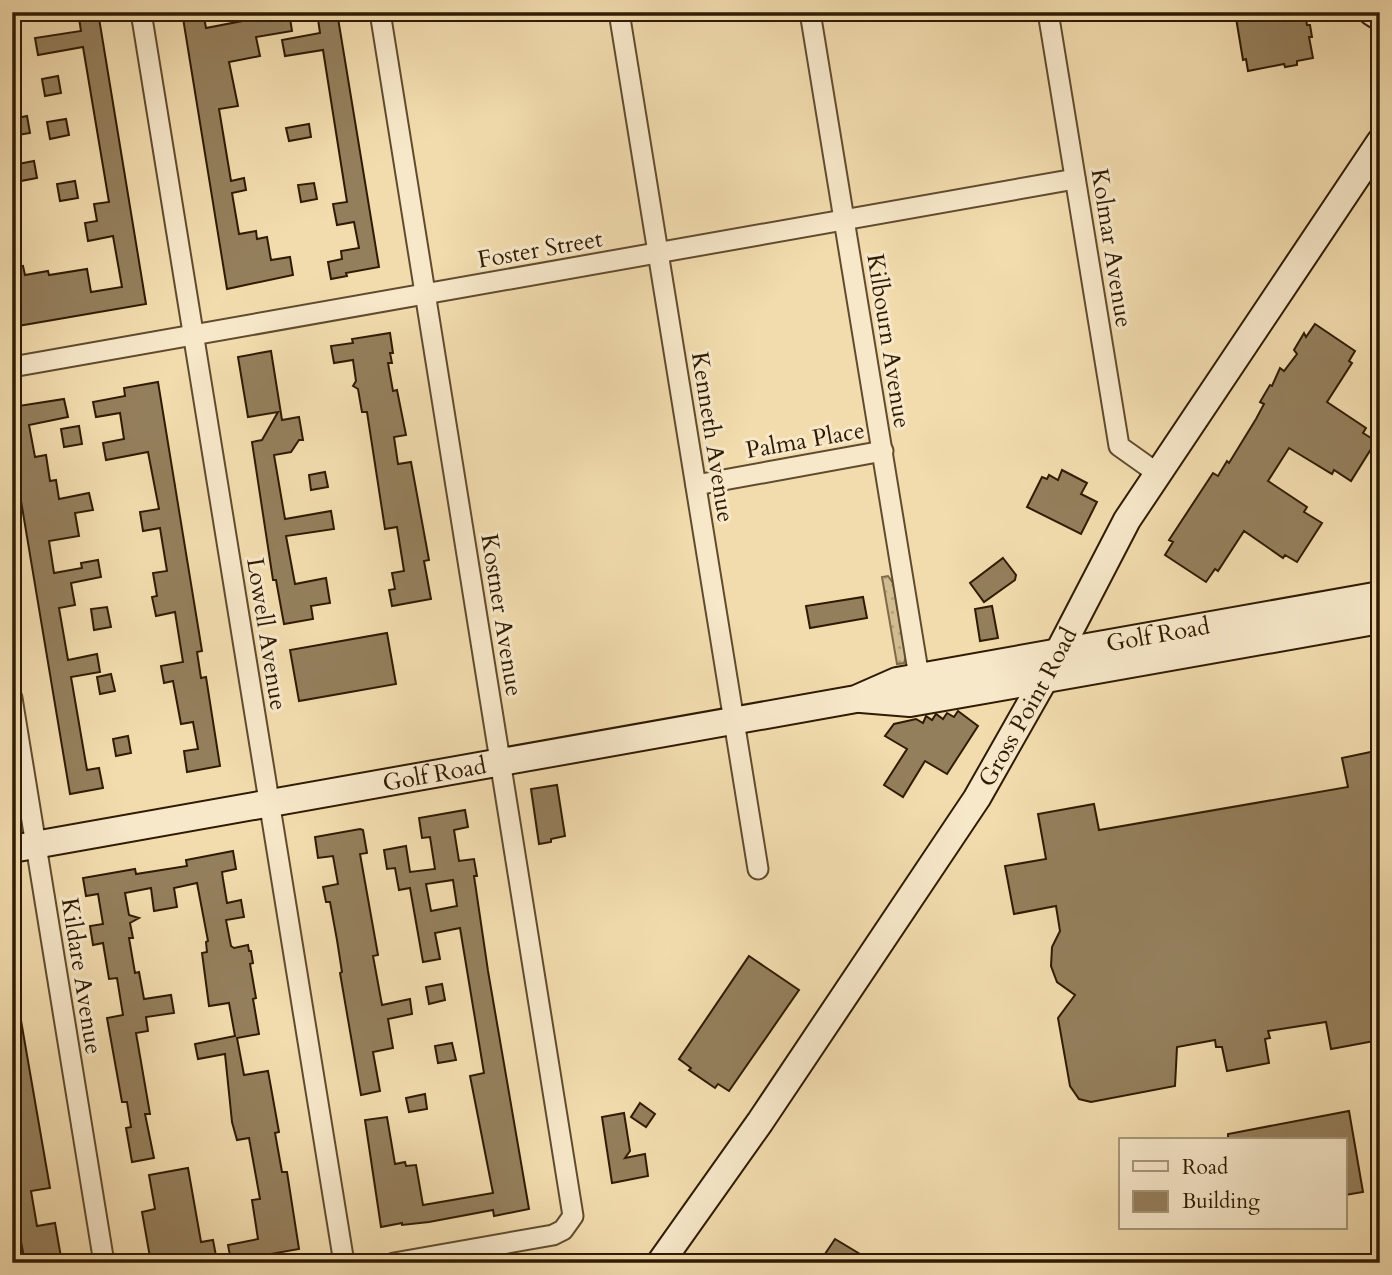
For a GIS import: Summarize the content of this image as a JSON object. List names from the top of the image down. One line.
{"streets":{"main road":["Golf Road","Gross Point Road"],"street":["Kolmar Avenue","Foster Street","Kilbourn Avenue","Kenneth Avenue","Palma Place","Kostner Avenue","Lowell Avenue","Kildare Avenue"]},"crossings":[["Kolmar Avenue","Foster Street"],["Kolmar Avenue","Gross Point Road"],["Foster Street","Kilbourn Avenue"],["Foster Street","Kenneth Avenue"],["Foster Street","Kostner Avenue"],["Foster Street","Lowell Avenue"],["Kilbourn Avenue","Palma Place"],["Kilbourn Avenue","Golf Road"],["Kenneth Avenue","Palma Place"],["Kenneth Avenue","Golf Road"],["Kostner Avenue","Golf Road"],["Lowell Avenue","Golf Road"],["Golf Road","Gross Point Road"],["Golf Road","Kildare Avenue"]],"legend":["Road","Building"]}
